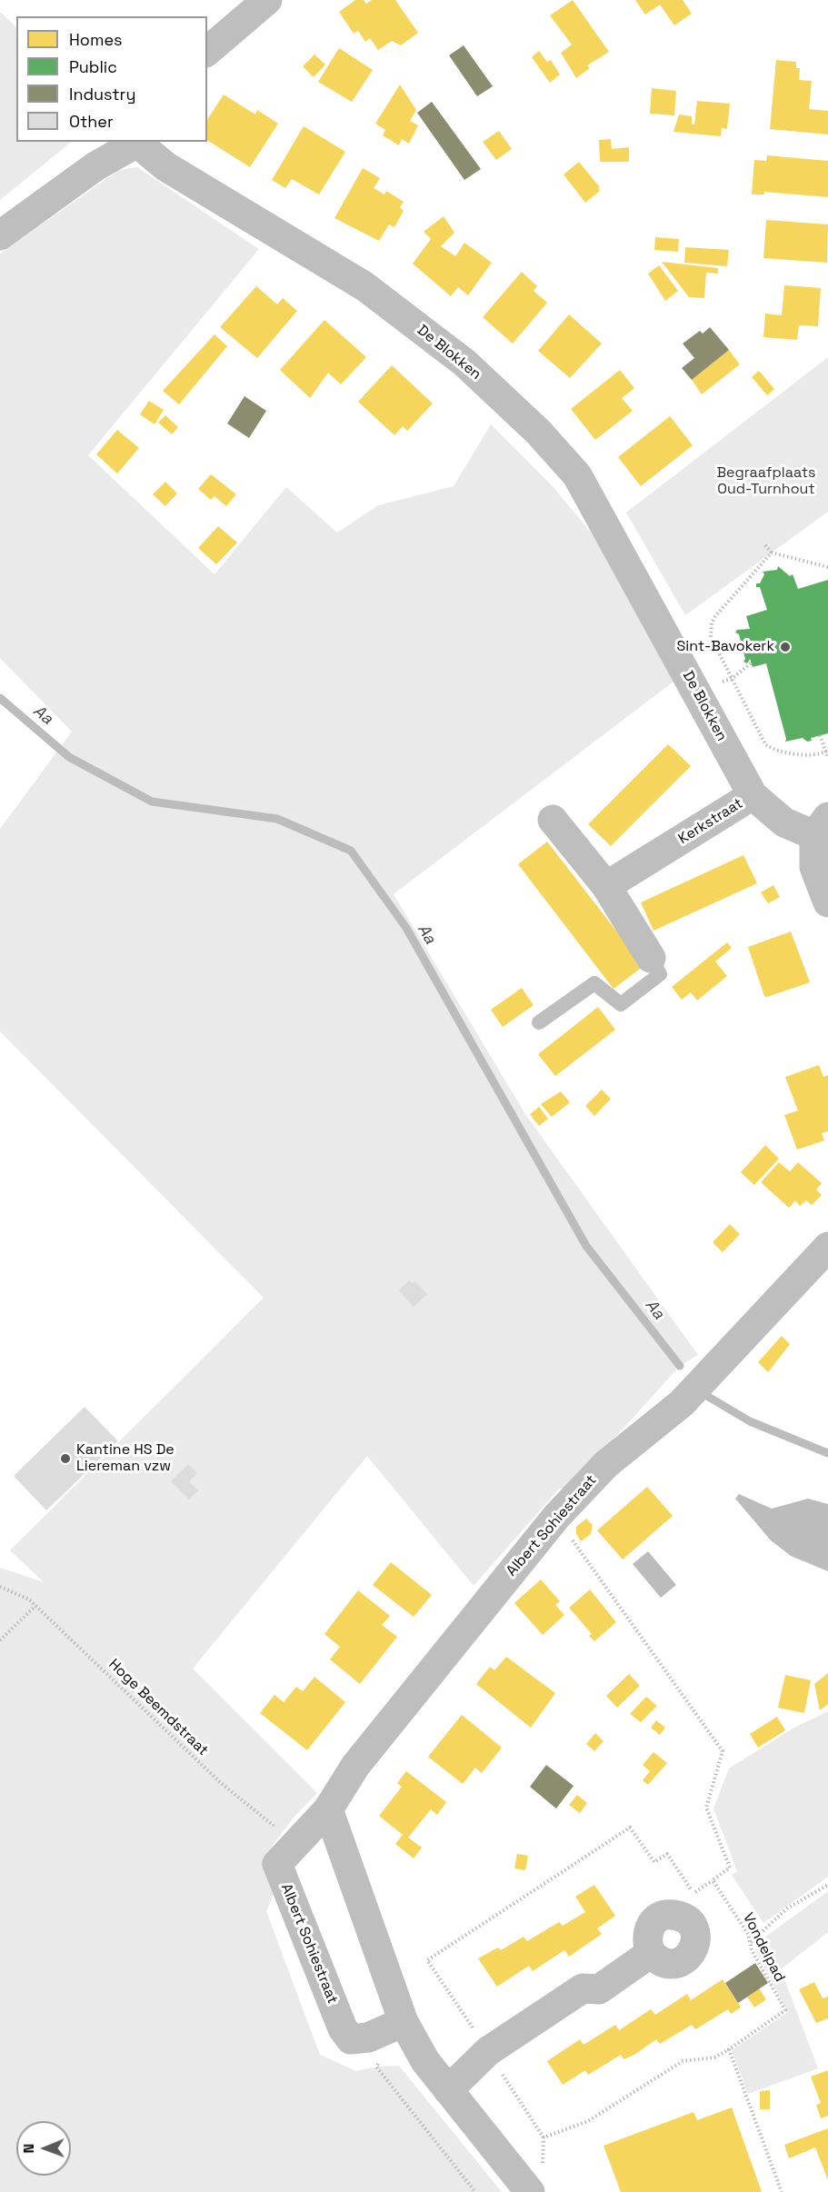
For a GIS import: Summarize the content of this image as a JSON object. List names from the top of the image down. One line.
{"streets":{"street":["De Blokken","Kerkstraat","Albert Sohiestraat"],"path":["Hoge Beemdstraat","Vondelpad"]},"crossings":[["De Blokken","Kerkstraat"],["Albert Sohiestraat","Hoge Beemdstraat"],["Albert Sohiestraat","Vondelpad"]],"water":["Aa"],"parks":["Begraafplaats Oud-Turnhout"],"places":["Sint-Bavokerk","Kantine HS De Liereman vzw"],"legend":["Homes","Public","Industry","Other"],"north":"left"}
